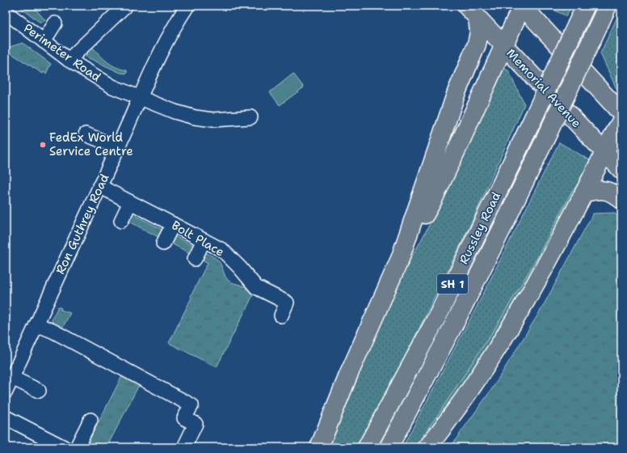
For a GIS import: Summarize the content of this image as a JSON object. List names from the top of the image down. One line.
{"streets":{"main road":["Memorial Avenue","Russley Road","SH 1"],"street":["Perimeter Road","Ron Guthrey Road","Bolt Place"]},"crossings":[["Perimeter Road","Ron Guthrey Road"],["Ron Guthrey Road","Bolt Place"]],"places":["FedEx World Service Centre"]}
